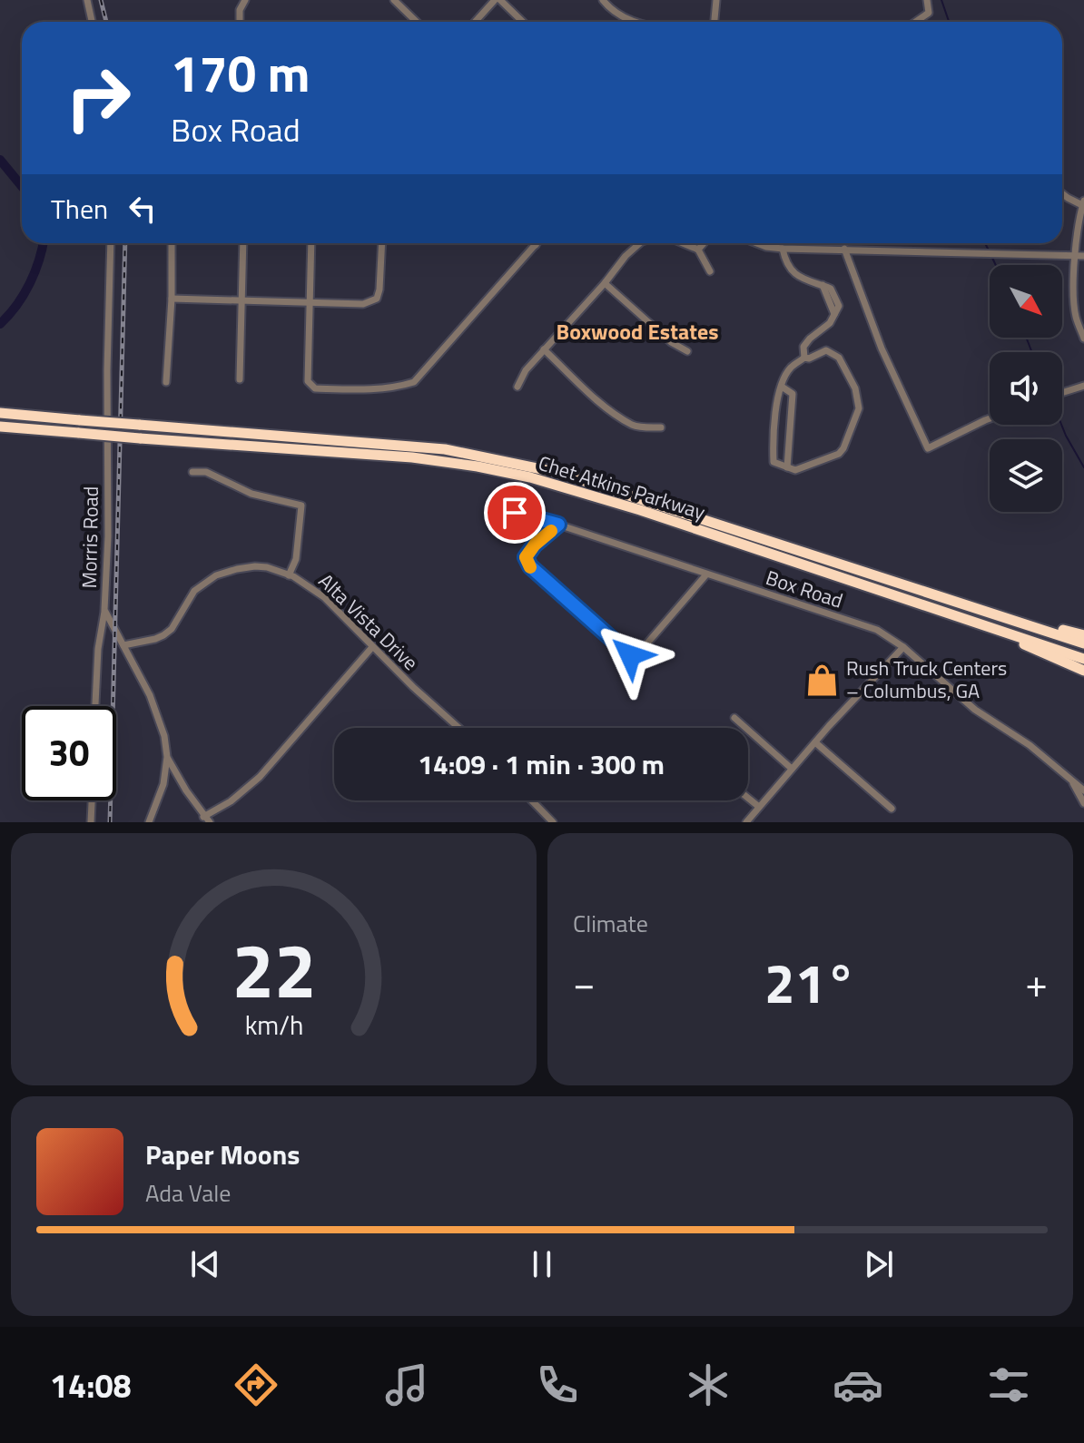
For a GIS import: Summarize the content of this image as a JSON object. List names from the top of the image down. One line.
{"streets":{"highway":["Chet Atkins Parkway"],"street":["Morris Road","Box Road","Alta Vista Drive"]},"crossings":[["Morris Road","Alta Vista Drive"]],"districts":["Boxwood Estates"],"places":{"shop":["Rush Truck Centers – Columbus, GA"]},"north":"bottom right","page":{"turn":["170 m","Box Road"],"then":"Then","limit":"30","trip":"14:09 · 1 min · 300 m","tile":"Climate","heat":["−","21°","+"],"song":["Paper Moons","Ada Vale"],"tabs":"14:08","gauge":["22","km/h"]}}
